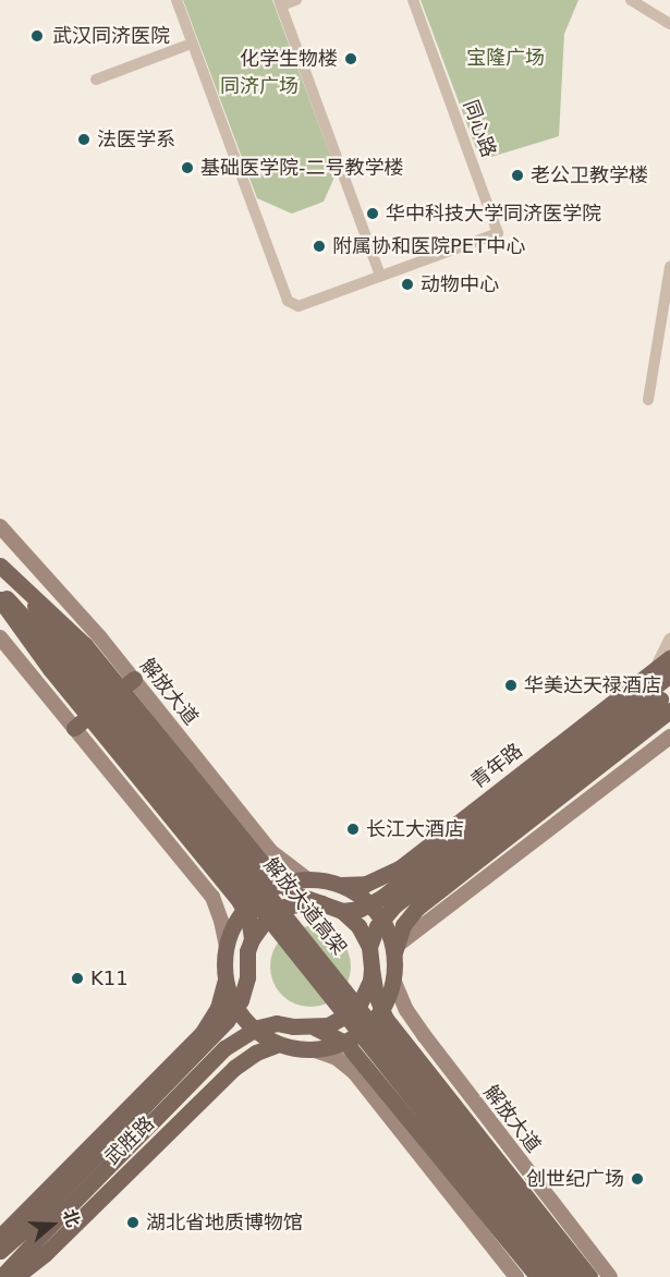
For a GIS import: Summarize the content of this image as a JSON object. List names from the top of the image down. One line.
{"streets":{"main road":["解放大道","青年路","解放大道高架","武胜路"],"street":["同心路"]},"crossings":[["解放大道","青年路"],["解放大道","武胜路"],["青年路","武胜路"]],"parks":["宝隆广场","同济广场"],"places":["武汉同济医院","化学生物楼","法医学系","基础医学院-二号教学楼","老公卫教学楼","华中科技大学同济医学院","附属协和医院PET中心","动物中心","华美达天禄酒店","长江大酒店","K11","创世纪广场","湖北省地质博物馆"],"north":"right"}
